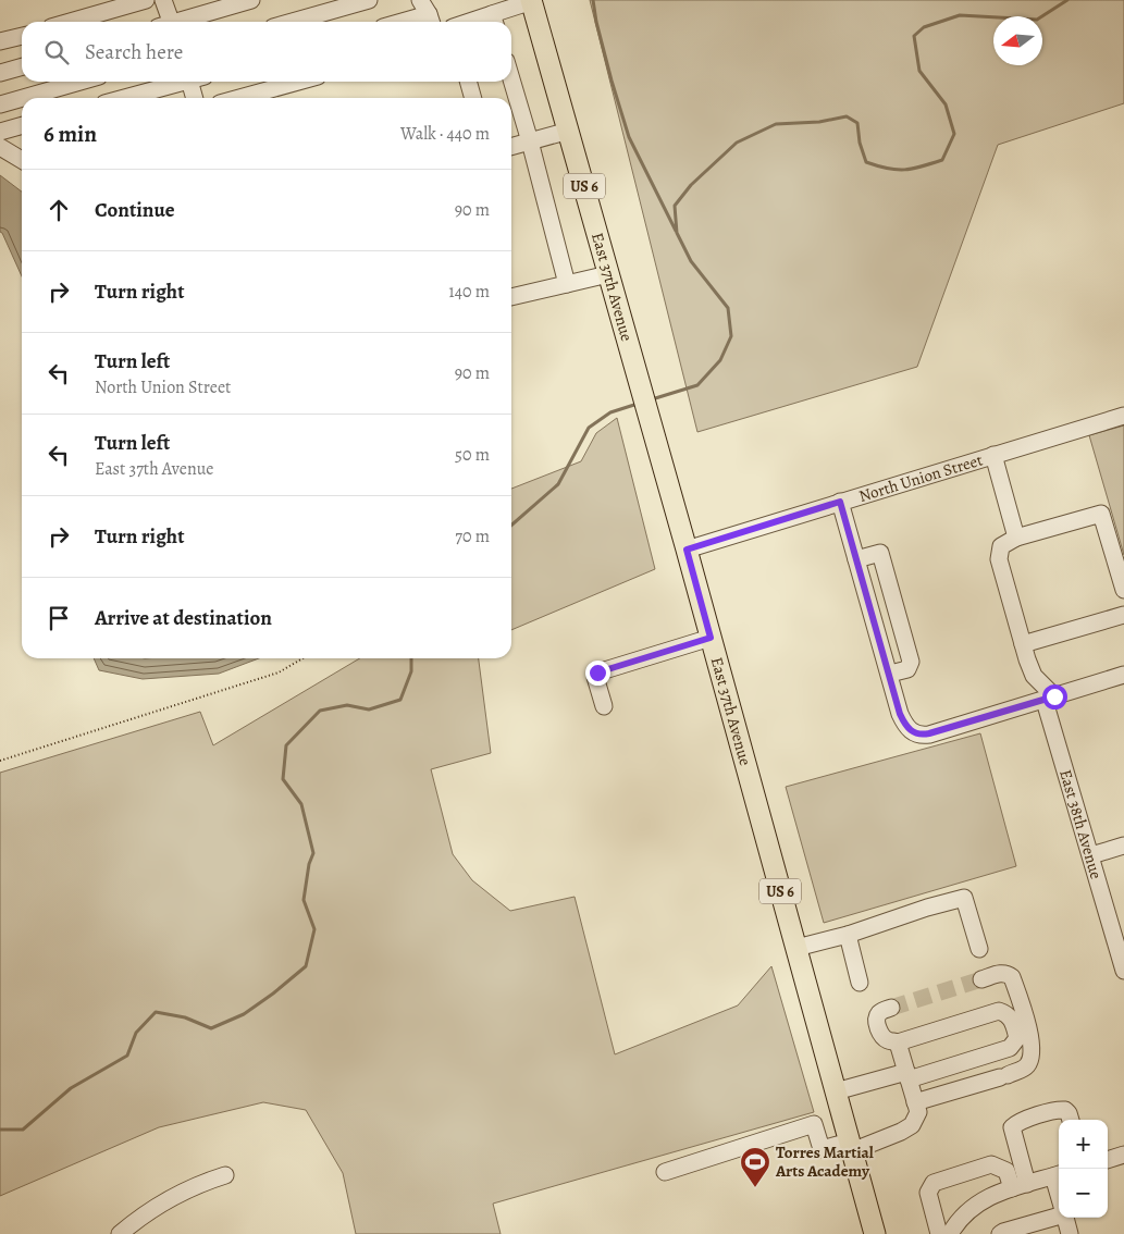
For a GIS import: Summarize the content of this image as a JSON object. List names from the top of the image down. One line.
{"streets":{"main road":["US 6","East 37th Avenue"],"street":["North Union Street","East 38th Avenue"]},"crossings":[["East 37th Avenue","North Union Street"]],"places":{"sports":["Torres Martial Arts Academy"]},"north":"left","page":{"search":"Search here","heading":["6 min","Walk · 440 m"],"list":[["Continue","90 m"],["Turn right","140 m"],["Turn left","North Union Street","90 m"],["Turn left","East 37th Avenue","50 m"],["Turn right","70 m"],"Arrive at destination"],"map_buttons":["+","−"]}}
